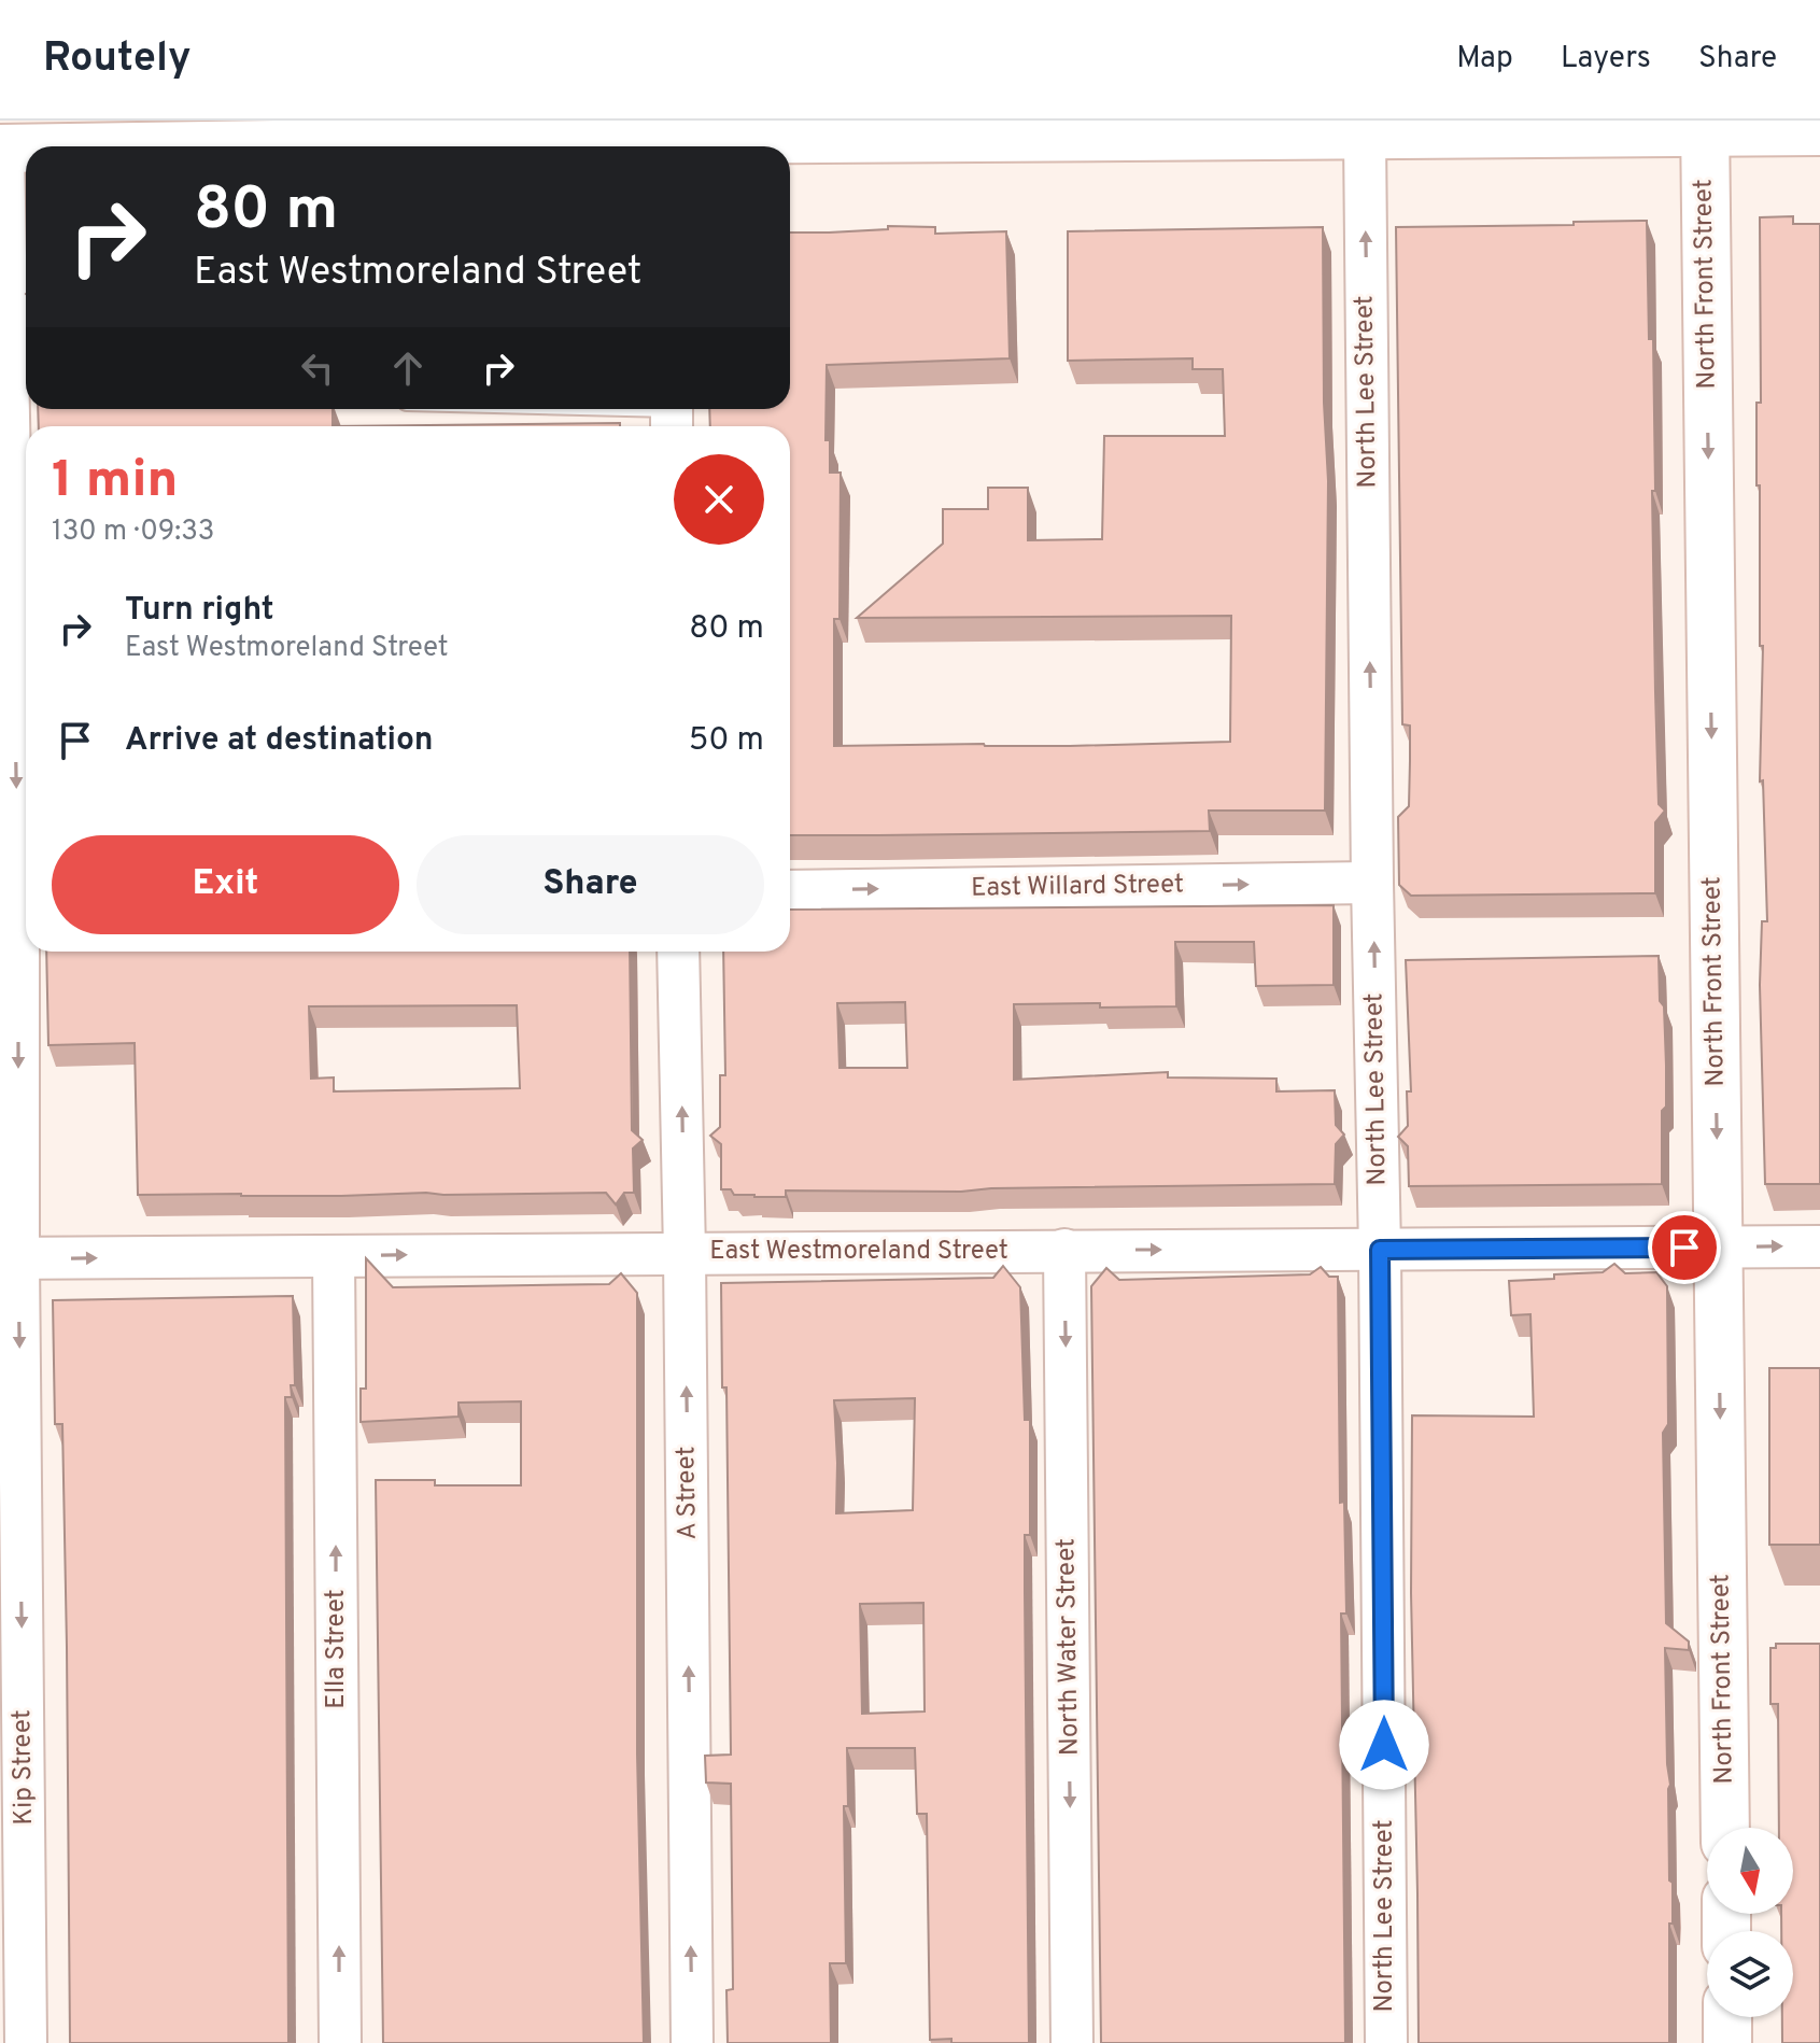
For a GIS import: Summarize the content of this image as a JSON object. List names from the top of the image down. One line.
{"streets":{"main road":["North Front Street"],"street":["North Lee Street","East Willard Street","East Westmoreland Street","A Street","North Water Street","Ella Street","Kip Street"]},"crossings":[["North Front Street","East Westmoreland Street"],["North Lee Street","East Willard Street"],["North Lee Street","East Westmoreland Street"],["East Westmoreland Street","A Street"],["East Westmoreland Street","North Water Street"],["East Westmoreland Street","Ella Street"],["East Westmoreland Street","Kip Street"]],"one_way":["North Front Street","North Lee Street","East Willard Street","East Westmoreland Street","A Street","North Water Street","Ella Street","Kip Street"],"north":"bottom","page":{"header":"Routely","nav":["Map","Layers","Share"],"turn":["80 m","East Westmoreland Street"],"heading":["1 min","130 m · 09:33"],"list":[{"name":"Turn right","note":"East Westmoreland Street","value":"80 m"},{"name":"Arrive at destination","value":"50 m"}],"buttons":["Exit","Share"]}}
